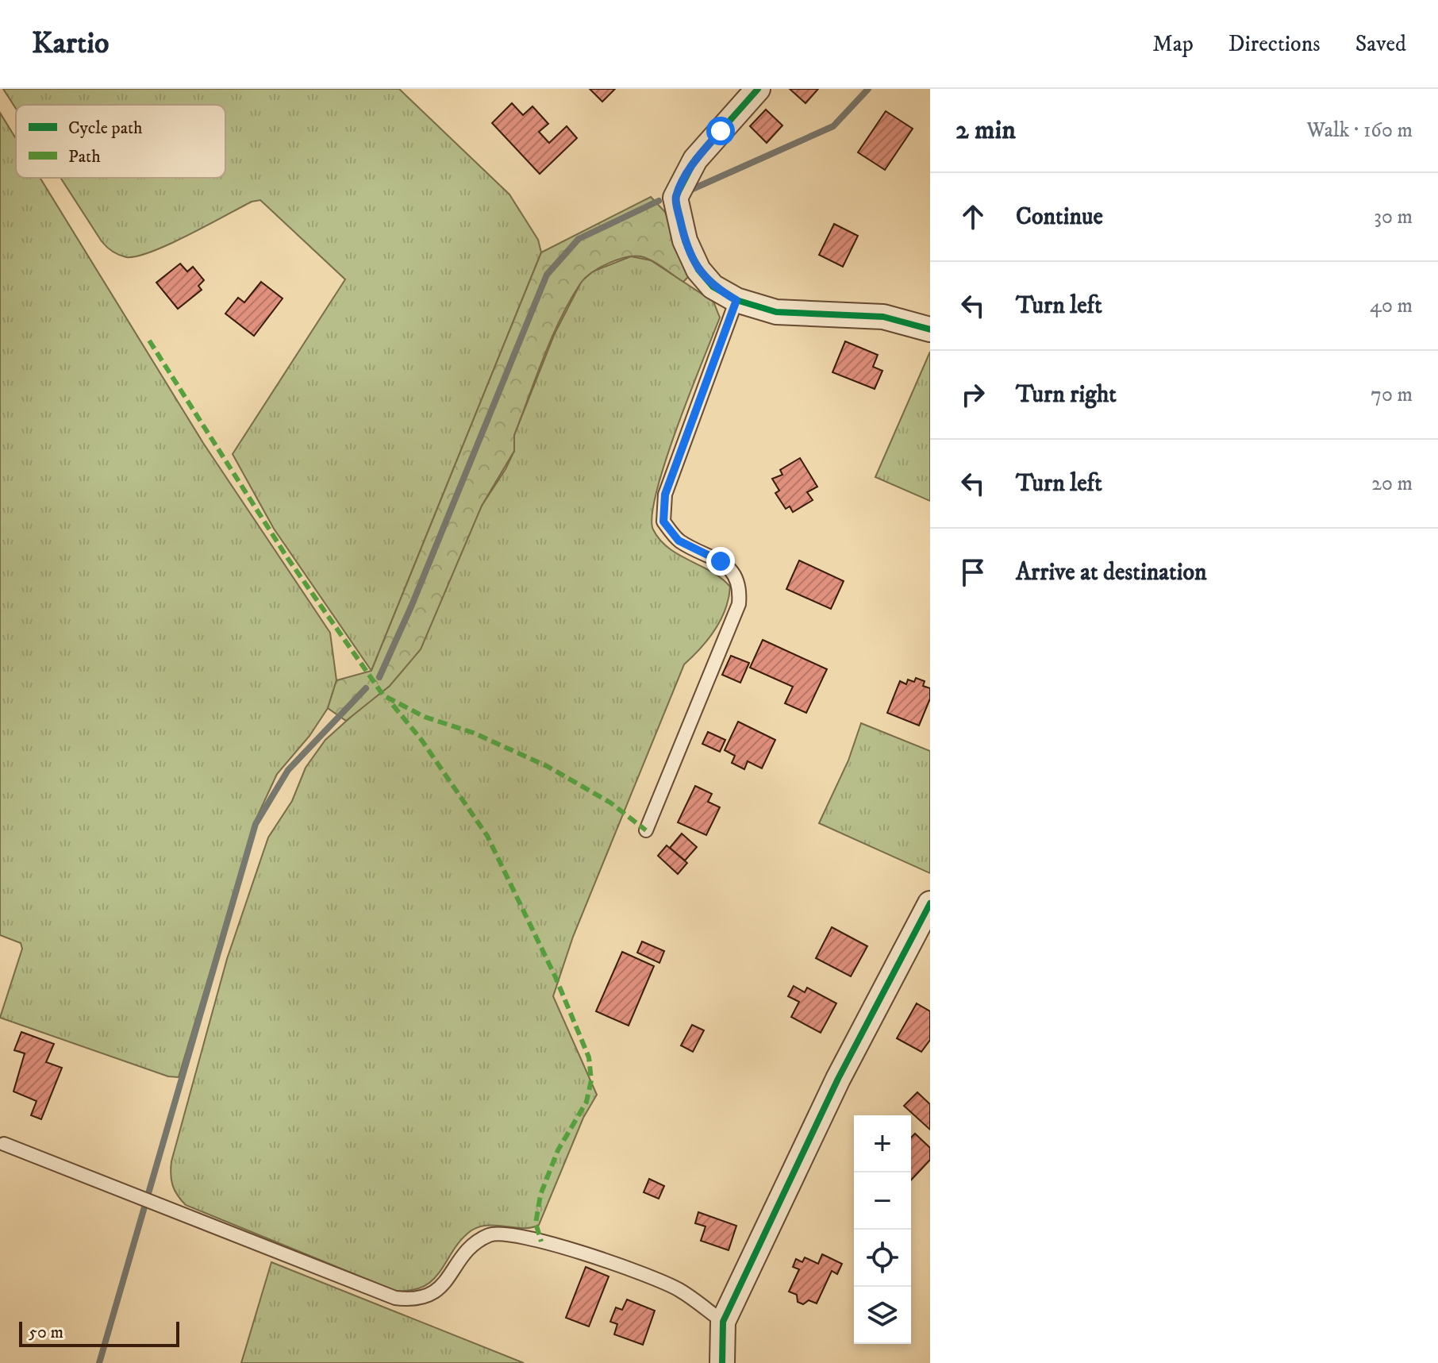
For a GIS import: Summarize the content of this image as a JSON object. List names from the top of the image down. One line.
{"legend":["Cycle path","Path"],"scale_bar":"50 m","page":{"header":"Kartio","nav":["Map","Directions","Saved"],"heading":["2 min","Walk · 160 m"],"list":[["Continue","30 m"],["Turn left","40 m"],["Turn right","70 m"],["Turn left","20 m"],"Arrive at destination"],"map_buttons":["+","−"],"scale":"50 m"}}
